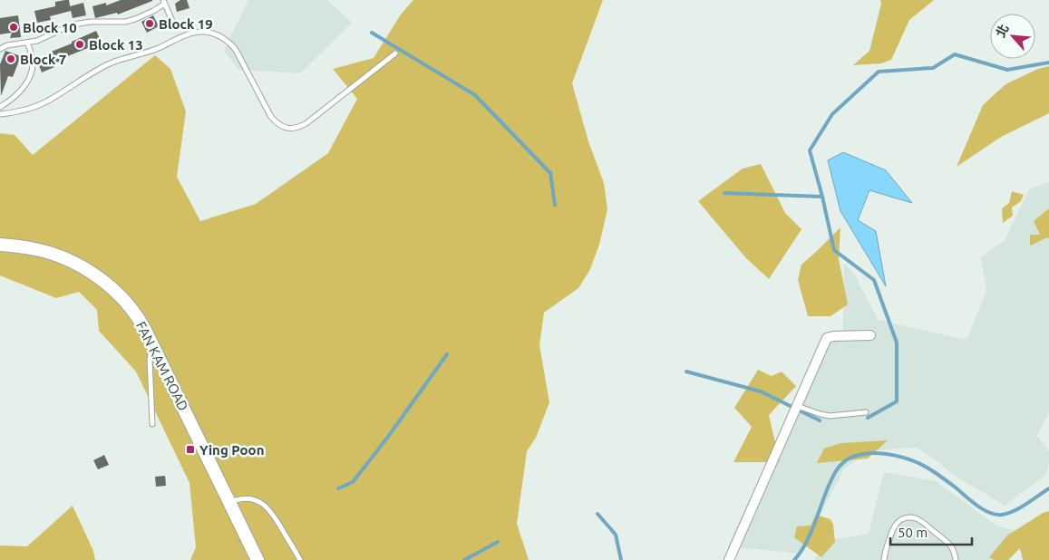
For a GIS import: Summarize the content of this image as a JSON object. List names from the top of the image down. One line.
{"streets":{"main road":["FAN KAM ROAD"]},"places":{"other":["Block 19","Block 10","Block 13","Block 7"],"transit":["Ying Poon"]},"scale_bar":"50 m","north":"top left"}
